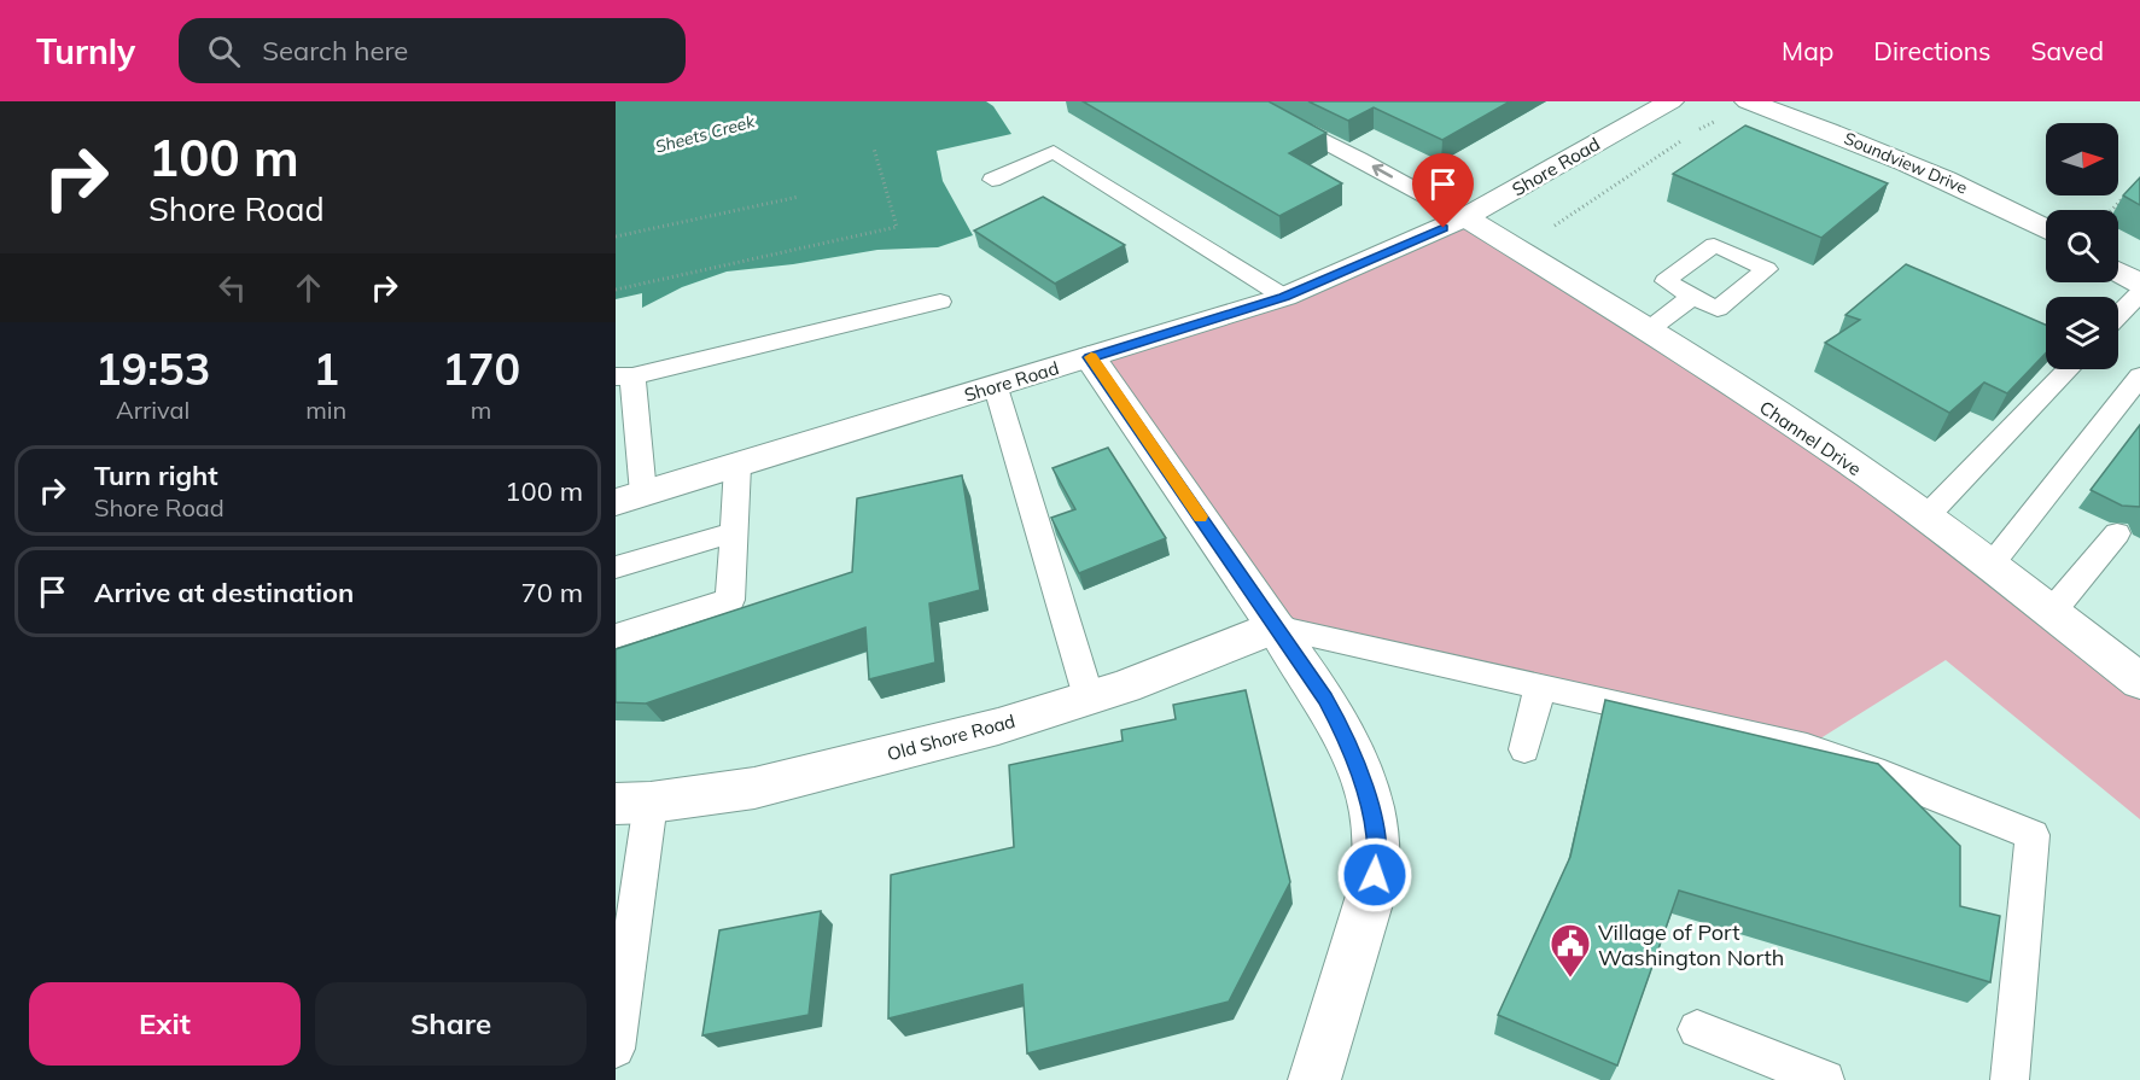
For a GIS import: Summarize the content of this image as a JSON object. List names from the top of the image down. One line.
{"streets":{"street":["Soundview Drive","Shore Road","Channel Drive","Old Shore Road"]},"crossings":[["Shore Road","Channel Drive"]],"water":["Sheets Creek"],"places":{"public building":["Village of Port Washington North"]},"north":"right","page":{"header":"Turnly","search":"Search here","nav":["Map","Directions","Saved"],"turn":["100 m","Shore Road"],"eta":["19:53","Arrival","1","min","170","m"],"list":[{"name":"Turn right","note":"Shore Road","value":"100 m"},{"name":"Arrive at destination","value":"70 m"}],"buttons":["Exit","Share"]}}
